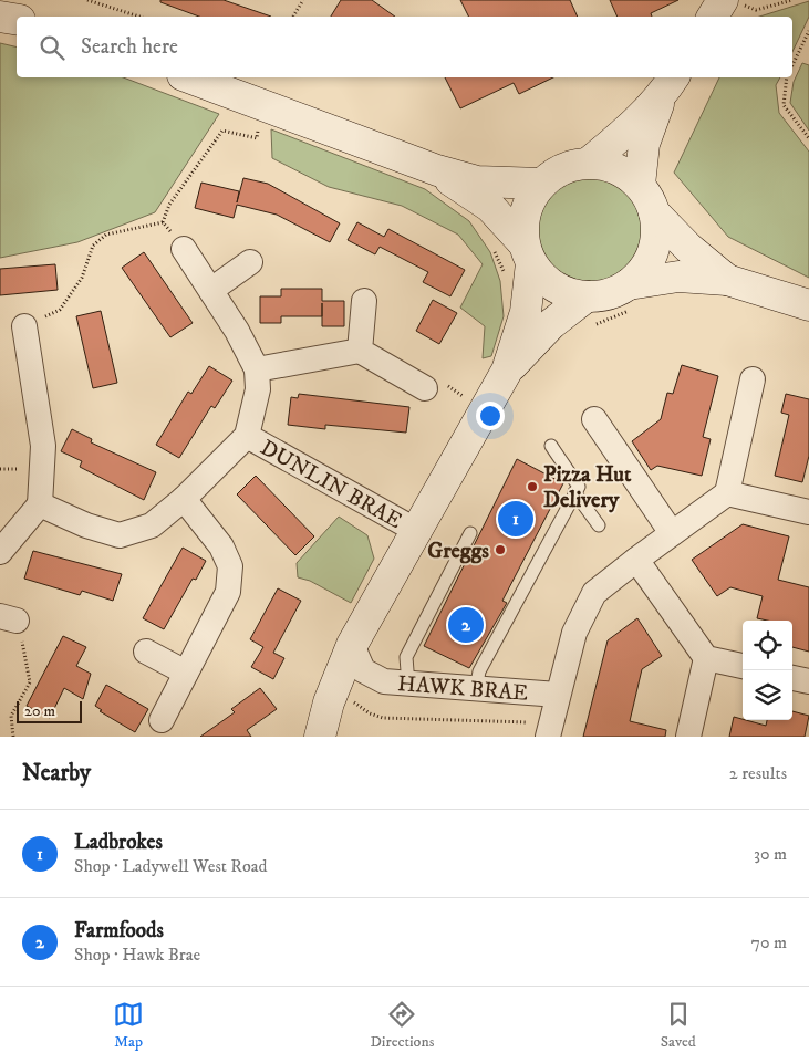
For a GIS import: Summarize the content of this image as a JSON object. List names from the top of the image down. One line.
{"streets":{"street":["DUNLIN BRAE","HAWK BRAE"]},"places":["Pizza Hut Delivery","Greggs"],"scale_bar":"20 m","page":{"search":"Search here","pins":["1","2"],"scale":"20 m","heading":["Nearby","2 results"],"list":[{"mark":"1","name":"Ladbrokes","note":"Shop · Ladywell West Road","value":"30 m"},{"mark":"2","name":"Farmfoods","note":"Shop · Hawk Brae","value":"70 m"}],"nav":["Map","Directions","Saved"]}}
